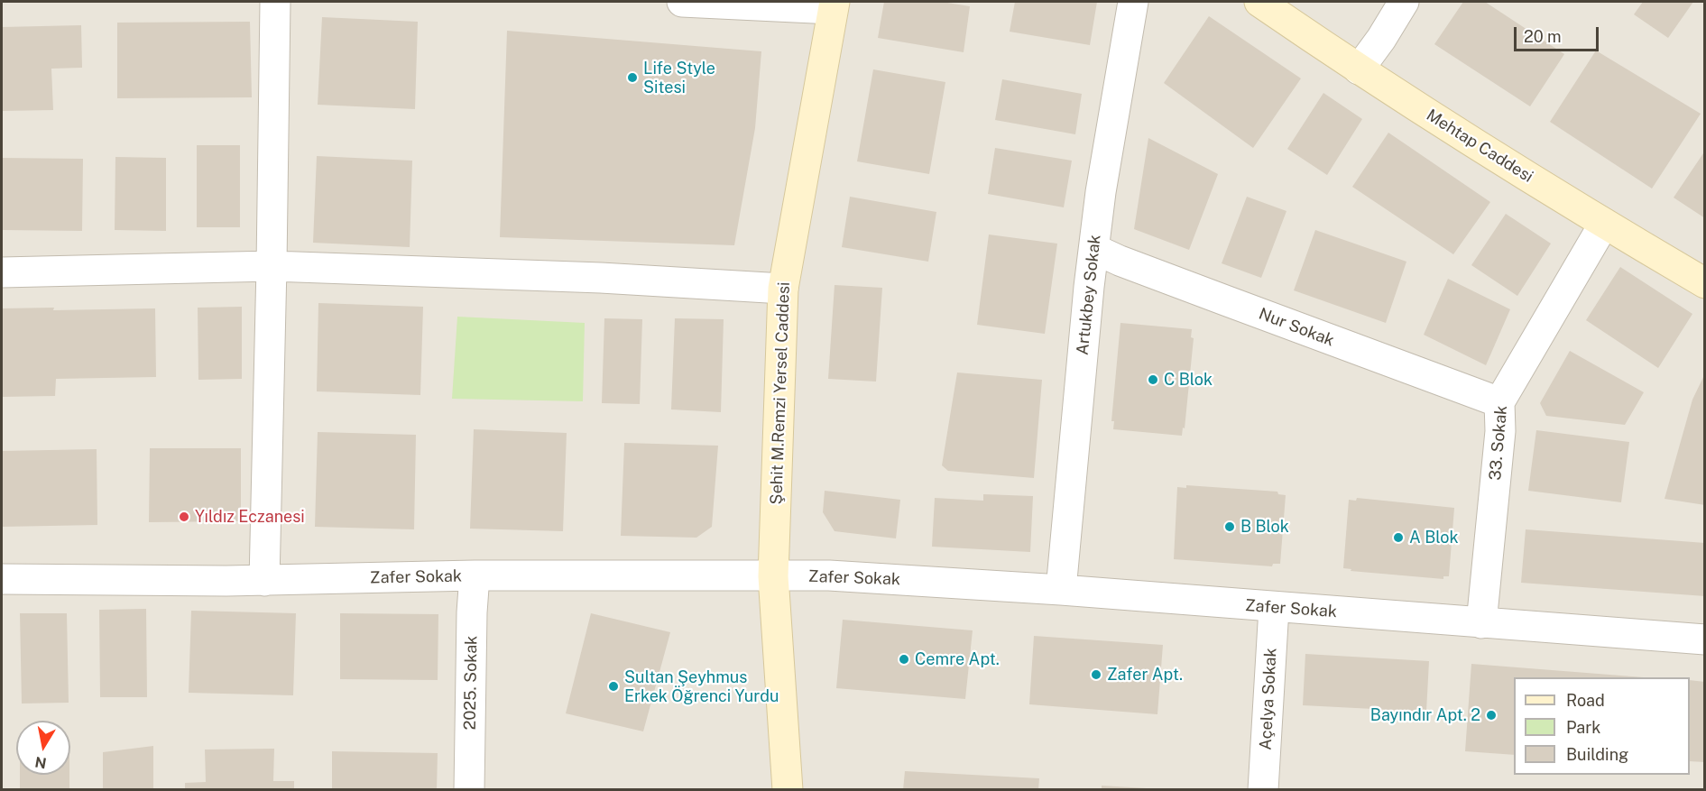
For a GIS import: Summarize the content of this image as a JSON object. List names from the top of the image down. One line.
{"streets":{"street":["Mehtap Caddesi","Artukbey Sokak","Nur Sokak","Şehit M.Remzi Yersel Caddesi","33. Sokak","Zafer Sokak","2025. Sokak","Açelya Sokak"]},"crossings":[["Mehtap Caddesi","33. Sokak"],["Artukbey Sokak","Nur Sokak"],["Artukbey Sokak","Zafer Sokak"],["Nur Sokak","33. Sokak"],["Şehit M.Remzi Yersel Caddesi","Zafer Sokak"],["33. Sokak","Zafer Sokak"],["Zafer Sokak","2025. Sokak"],["Zafer Sokak","Açelya Sokak"]],"places":["Life Style Sitesi","C Blok","Yıldız Eczanesi","B Blok","A Blok","Cemre Apt.","Zafer Apt.","Sultan Şeyhmus Erkek Öğrenci Yurdu","Bayındır Apt. 2"],"legend":["Road","Park","Building"],"scale_bar":"20 m","north":"bottom"}
